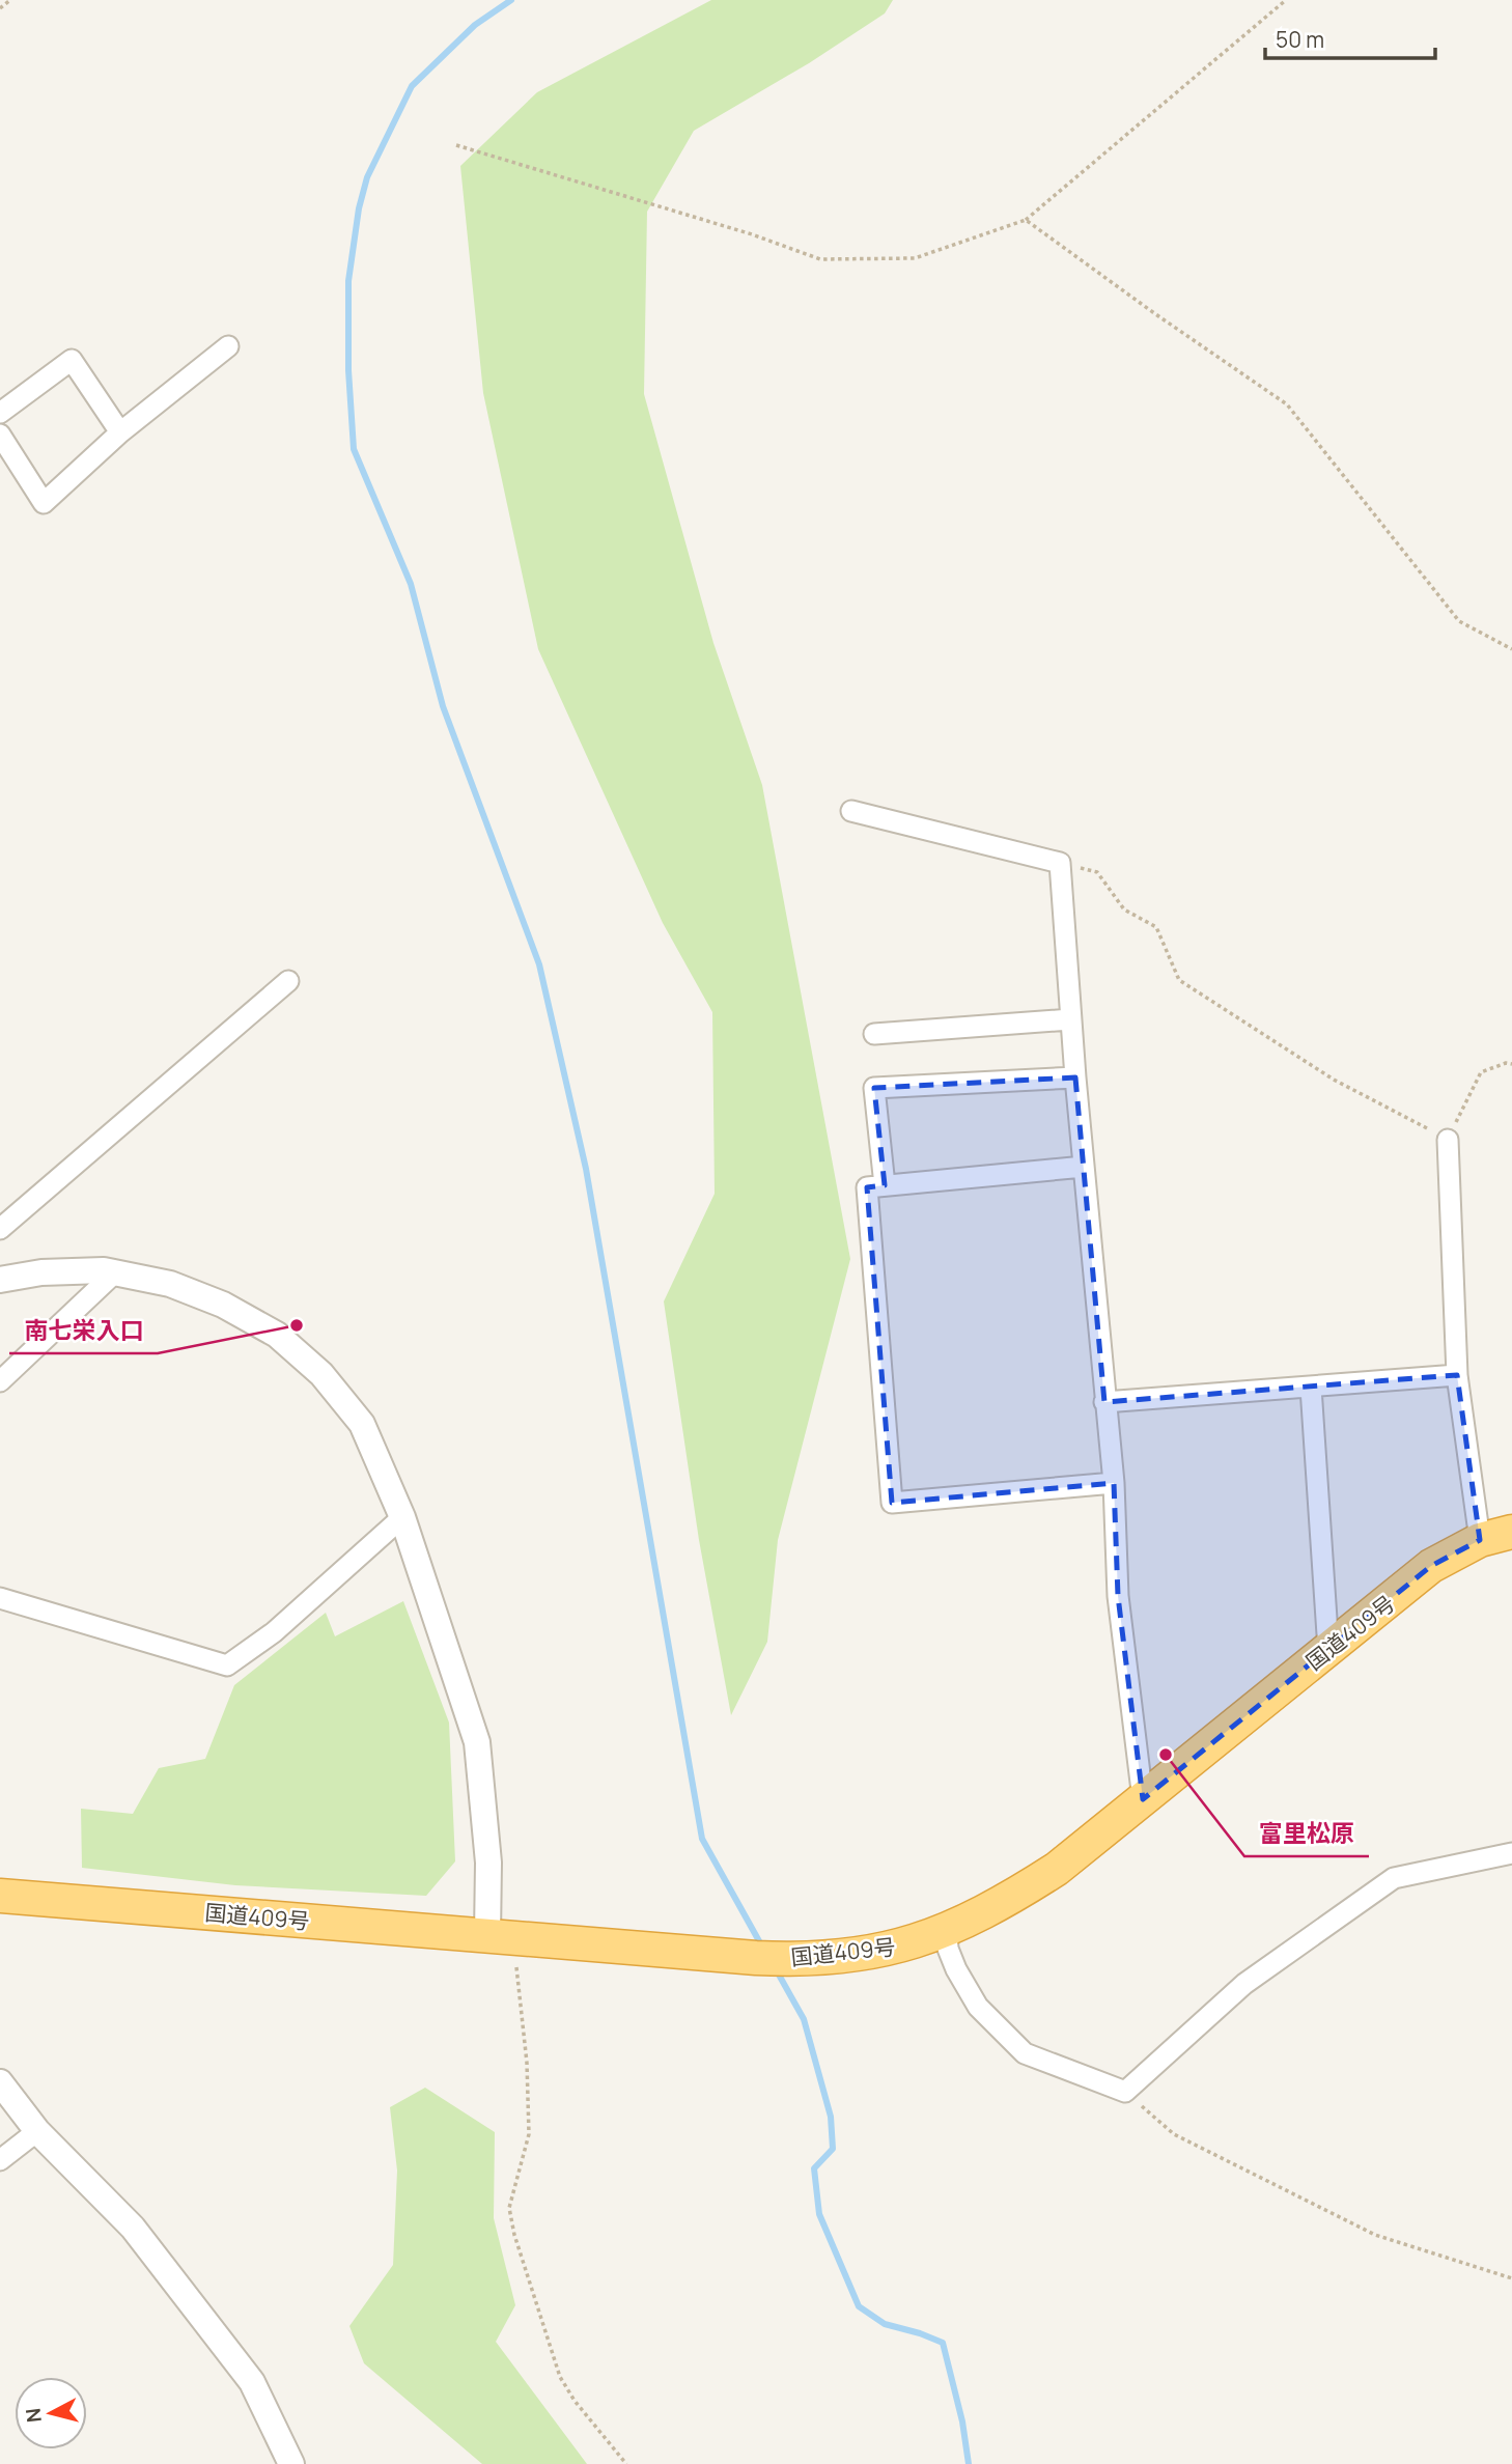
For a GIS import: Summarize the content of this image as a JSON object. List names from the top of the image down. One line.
{"streets":{"highway":["国道409号"]},"places":["南七栄入口","富里松原"],"scale_bar":"50 m","north":"left"}
